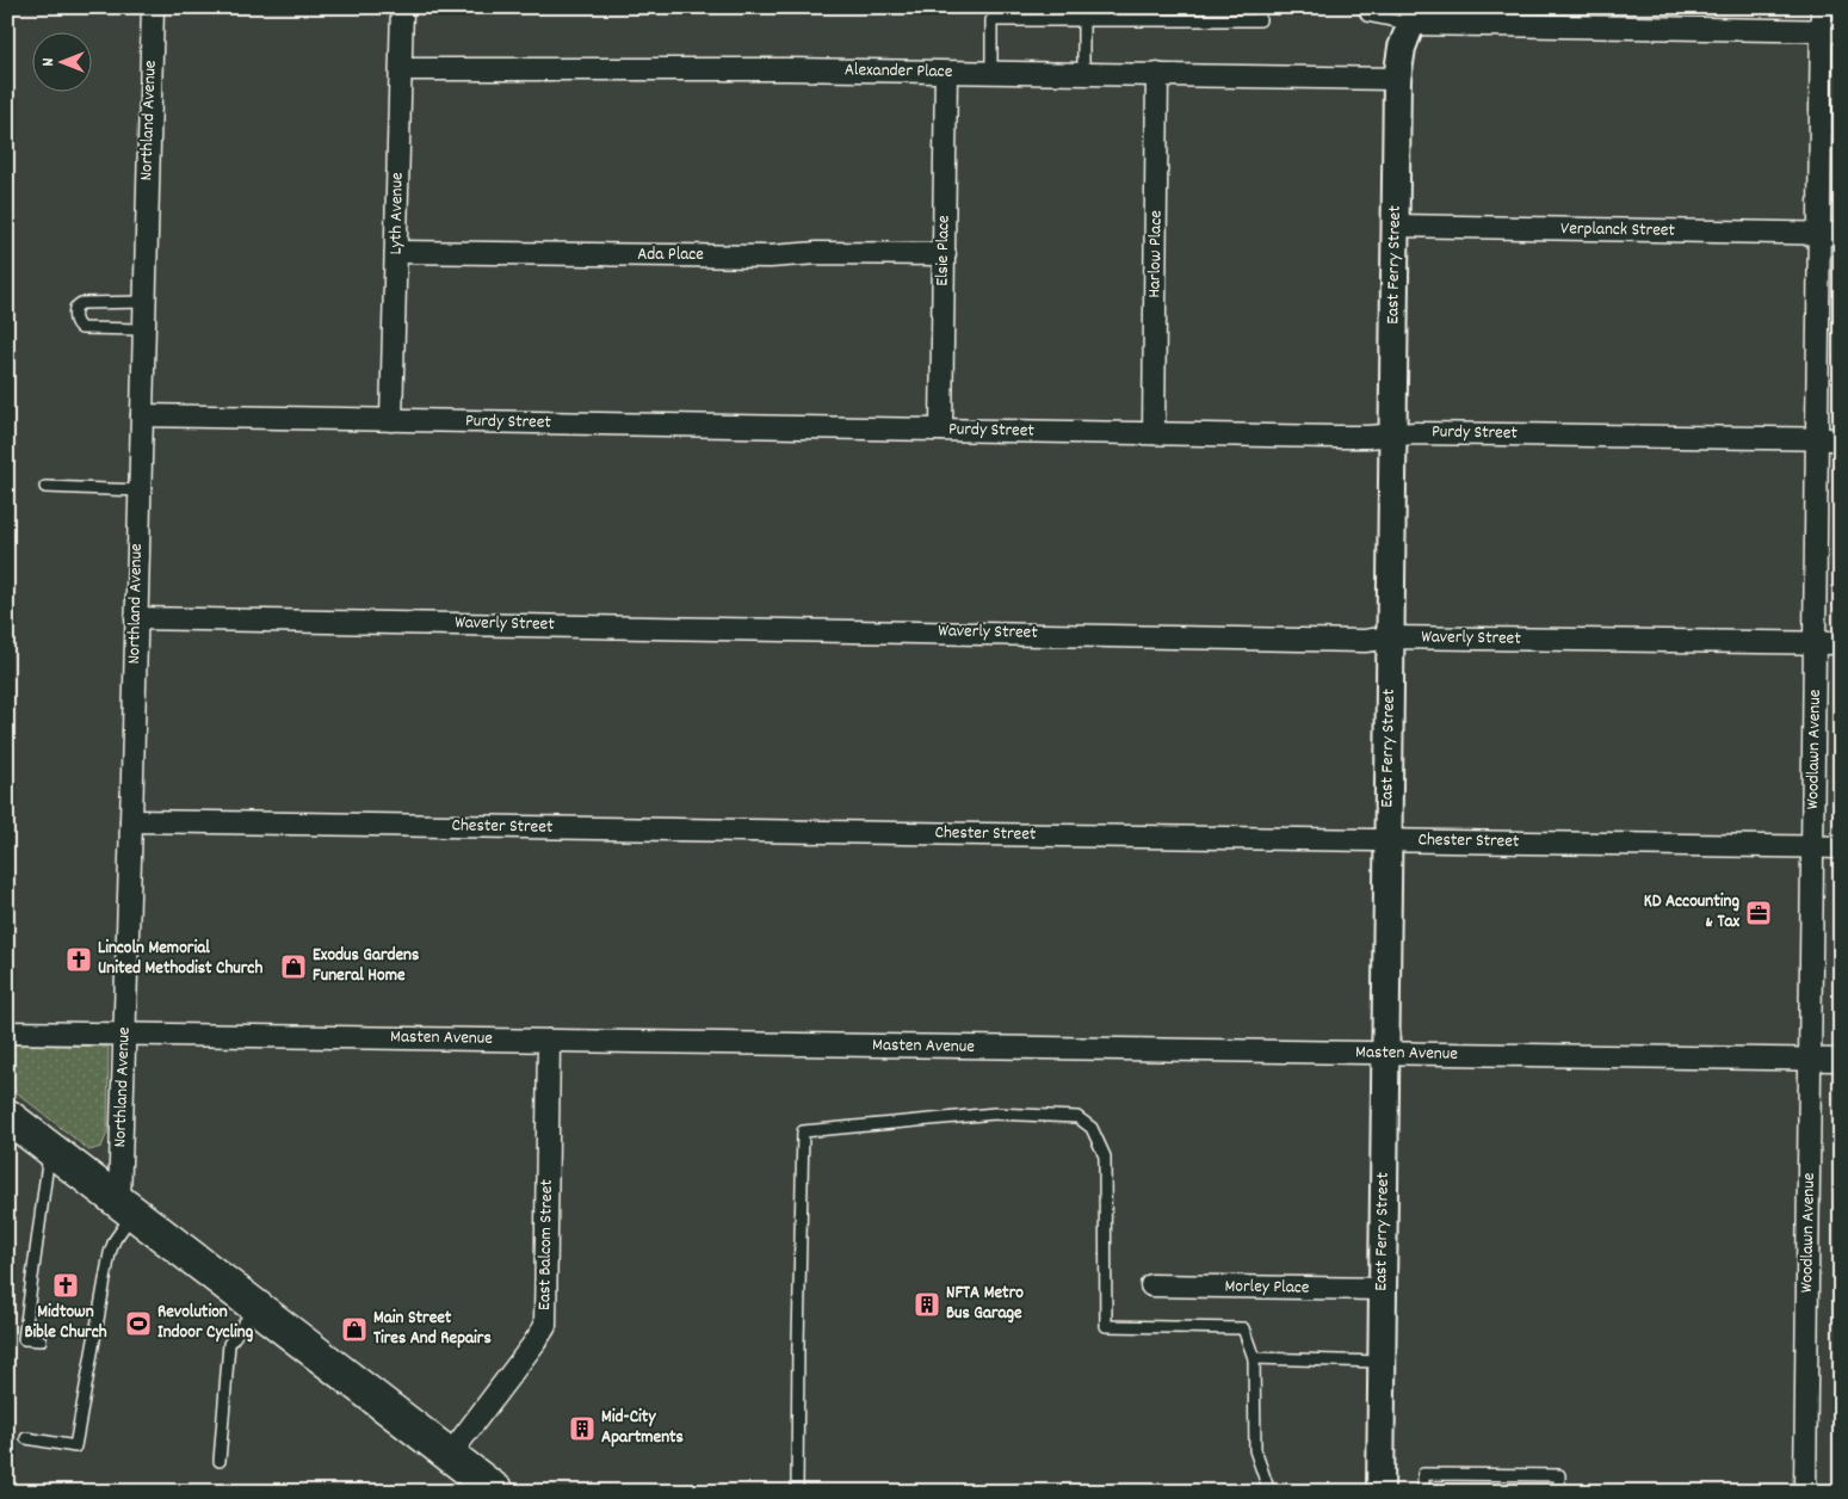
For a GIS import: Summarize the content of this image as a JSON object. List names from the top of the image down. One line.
{"streets":{"street":["Alexander Place","Northland Avenue","Lyth Avenue","Verplanck Street","Elsie Place","Harlow Place","Ada Place","East Ferry Street","Purdy Street","Waverly Street","Woodlawn Avenue","Chester Street","Masten Avenue","East Balcom Street","Morley Place"]},"crossings":[["Alexander Place","Lyth Avenue"],["Alexander Place","Elsie Place"],["Alexander Place","Harlow Place"],["Alexander Place","East Ferry Street"],["Northland Avenue","Purdy Street"],["Northland Avenue","Waverly Street"],["Northland Avenue","Chester Street"],["Northland Avenue","Masten Avenue"],["Lyth Avenue","Ada Place"],["Lyth Avenue","Purdy Street"],["Verplanck Street","East Ferry Street"],["Verplanck Street","Woodlawn Avenue"],["Elsie Place","Ada Place"],["Elsie Place","Purdy Street"],["Harlow Place","Purdy Street"],["East Ferry Street","Purdy Street"],["East Ferry Street","Waverly Street"],["East Ferry Street","Chester Street"],["East Ferry Street","Masten Avenue"],["East Ferry Street","Morley Place"],["Purdy Street","Woodlawn Avenue"],["Waverly Street","Woodlawn Avenue"],["Woodlawn Avenue","Chester Street"],["Woodlawn Avenue","Masten Avenue"],["Masten Avenue","East Balcom Street"]],"places":{"office":["KD Accounting & Tax"],"church":["Lincoln Memorial United Methodist Church","Midtown Bible Church"],"shop":["Exodus Gardens Funeral Home","Main Street Tires And Repairs"],"building":["NFTA Metro Bus Garage","Mid-City Apartments"],"sports":["Revolution Indoor Cycling"]},"north":"left"}
